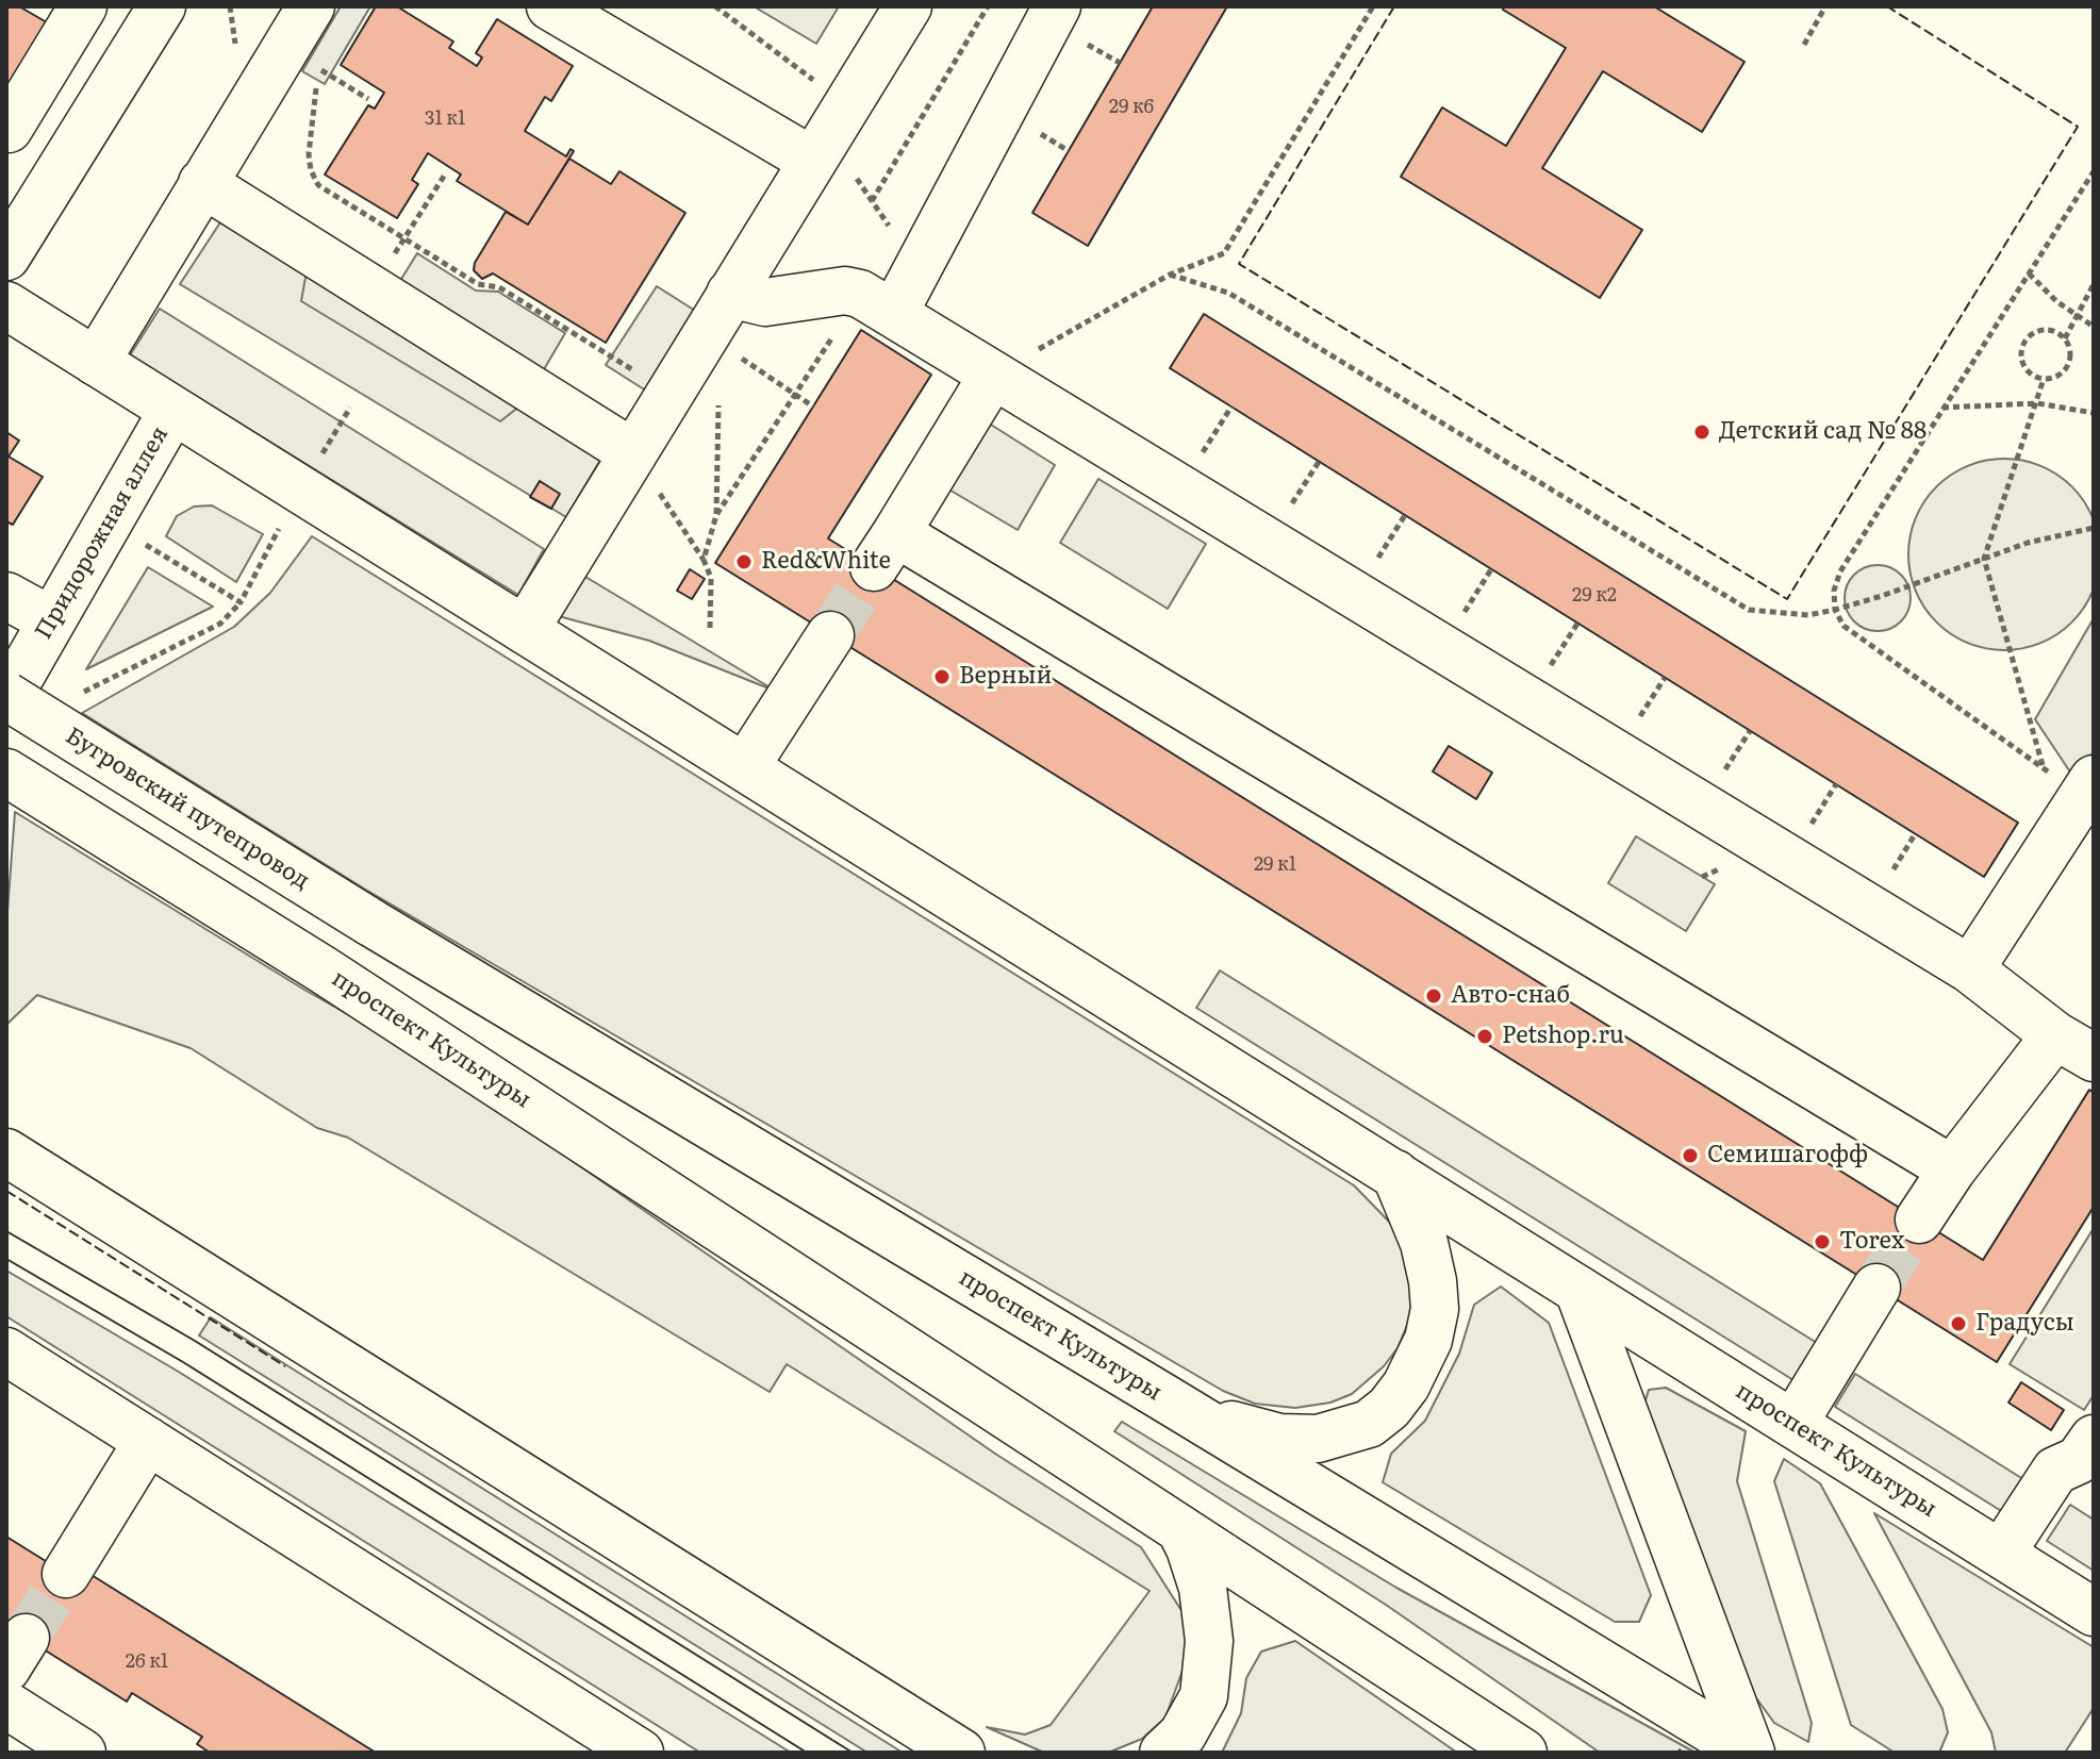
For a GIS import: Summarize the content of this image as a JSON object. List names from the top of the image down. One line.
{"streets":{"main road":["Придорожная аллея","Бугровский путепровод","проспект Культуры"]},"crossings":[["Придорожная аллея","Бугровский путепровод"],["Придорожная аллея","проспект Культуры"],["Бугровский путепровод","проспект Культуры"]],"places":["Детский сад № 88","Red&White","Верный","Авто-снаб","Petshop.ru","Семишагофф","Torex","Градусы"],"house_numbers":["29 к6","31 к1","29 к2","29 к1","26 к1"]}
